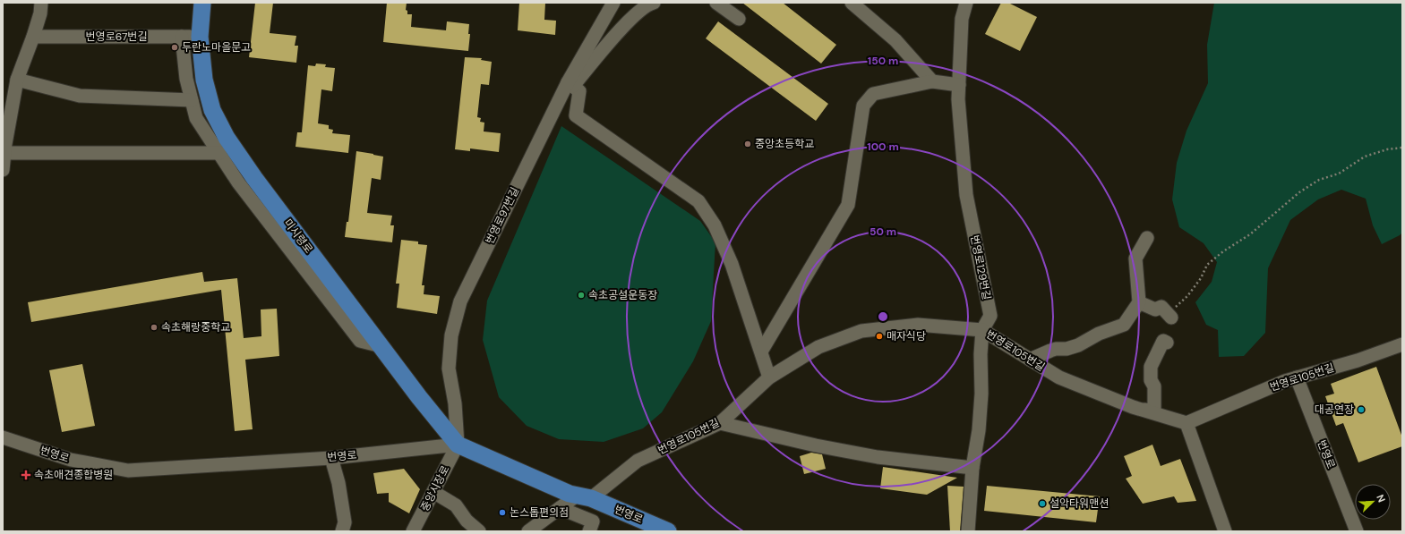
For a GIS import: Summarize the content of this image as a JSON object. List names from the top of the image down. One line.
{"streets":{"main road":["미시령로","번영로"],"street":["번영로67번길","번영로97번길","번영로129번길","번영로105번길","중앙시장로"]},"crossings":[["번영로67번길","미시령로"],["번영로97번길","미시령로"],["번영로97번길","번영로"],["번영로97번길","중앙시장로"],["미시령로","번영로"],["미시령로","중앙시장로"],["번영로129번길","번영로105번길"],["번영로105번길","번영로"],["번영로","중앙시장로"]],"places":{"other":["두란노마을문고","중앙초등학교","속초공설운동장","속초해랑중학교","매자식당","대공연장","설악타워맨션","논스톱편의점"],"health":["속초애견종합병원"]},"north":"top right","rings":["150 m","100 m","50 m"]}
